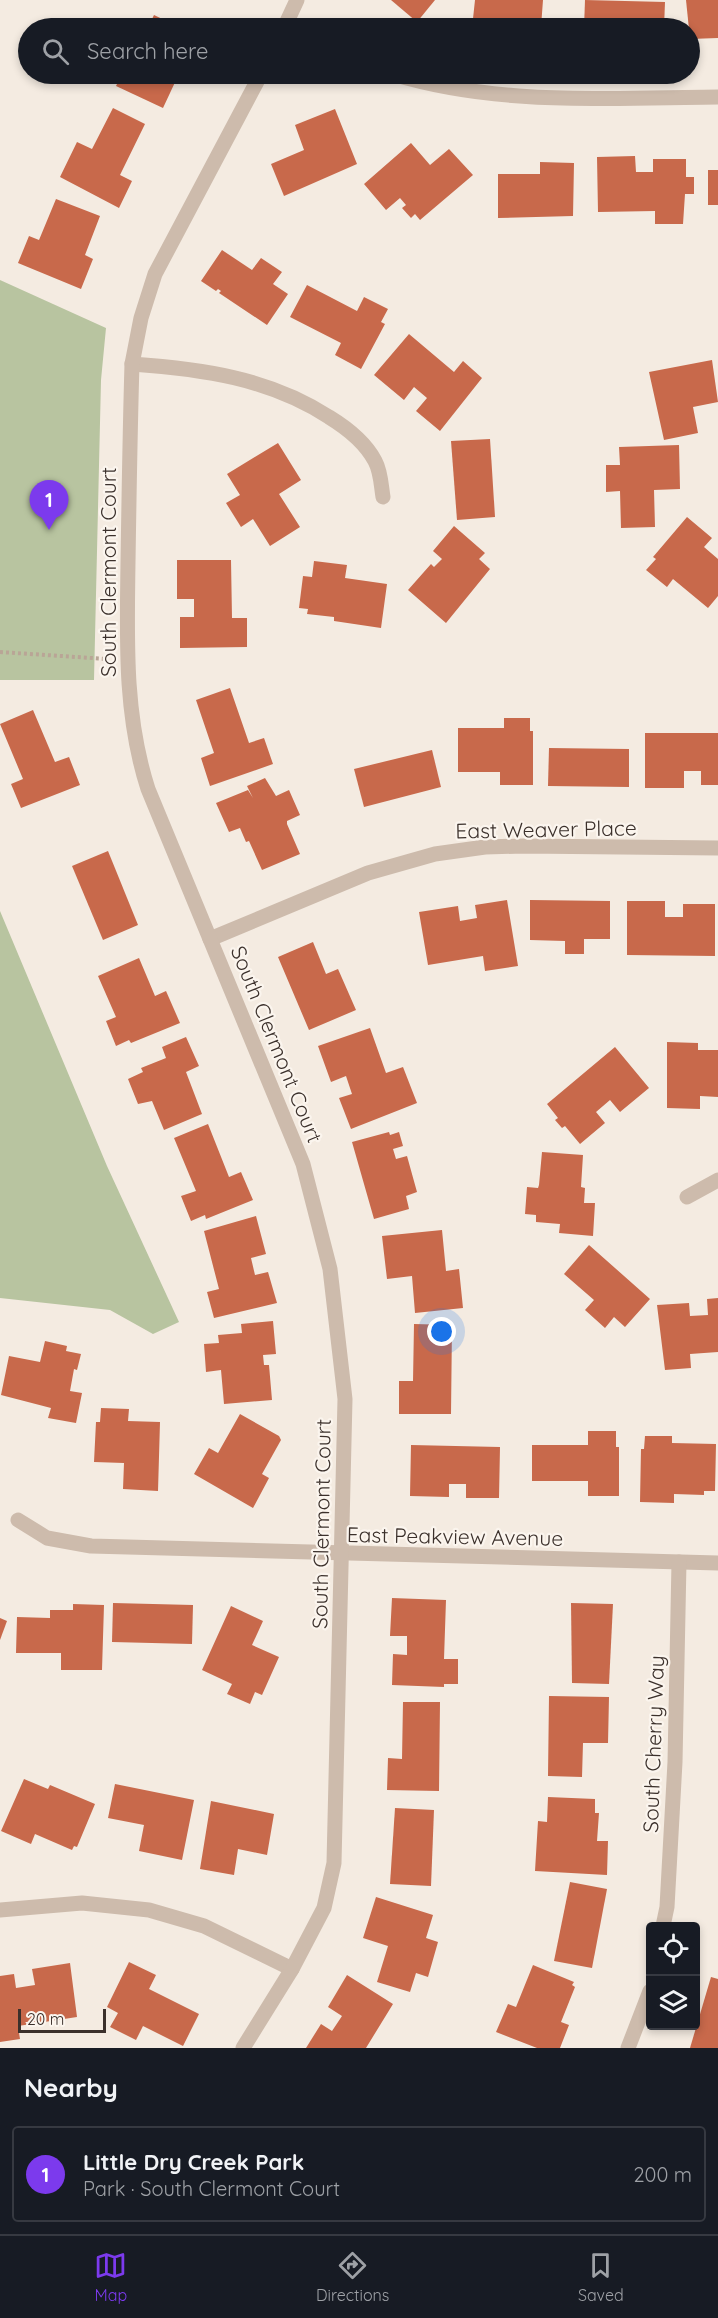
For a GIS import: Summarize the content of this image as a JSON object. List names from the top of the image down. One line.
{"streets":{"street":["South Clermont Court","East Weaver Place","East Peakview Avenue","South Cherry Way"]},"crossings":[["South Clermont Court","East Weaver Place"],["South Clermont Court","East Peakview Avenue"],["East Peakview Avenue","South Cherry Way"]],"scale_bar":"20 m","page":{"search":"Search here","pins":"1","scale":"20 m","heading":"Nearby","list":[{"mark":"1","name":"Little Dry Creek Park","note":"Park · South Clermont Court","value":"200 m"}],"nav":["Map","Directions","Saved"]}}
